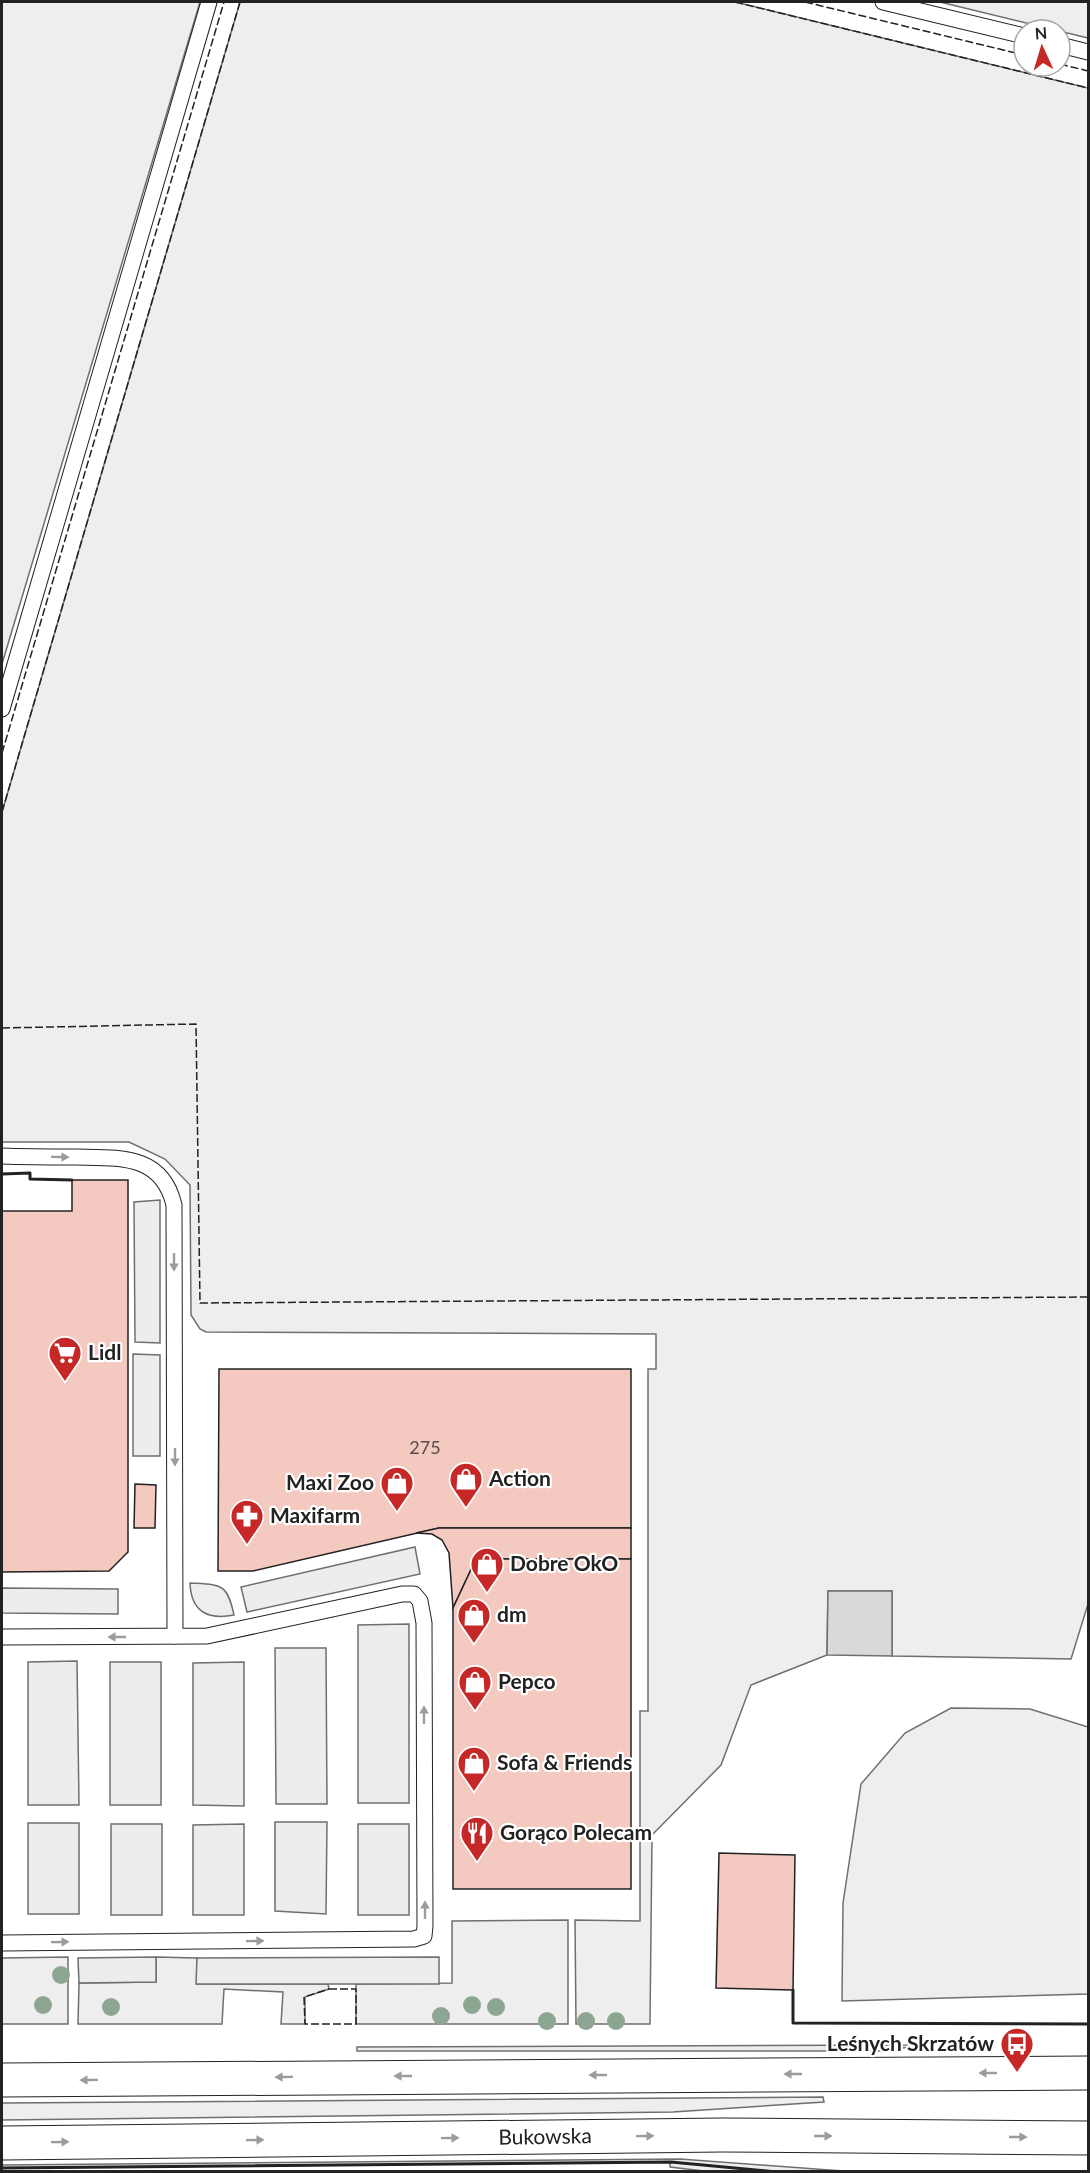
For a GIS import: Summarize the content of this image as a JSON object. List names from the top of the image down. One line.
{"streets":{"main road":["Bukowska"]},"places":{"supermarket":["Lidl"],"shop":["Action","Maxi Zoo","Dobre OkO","dm","Pepco","Sofa & Friends"],"pharmacy":["Maxifarm"],"restaurant":["Gorąco Polecam"],"bus stop":["Leśnych Skrzatów"]},"house_numbers":["275"],"north":"top"}
